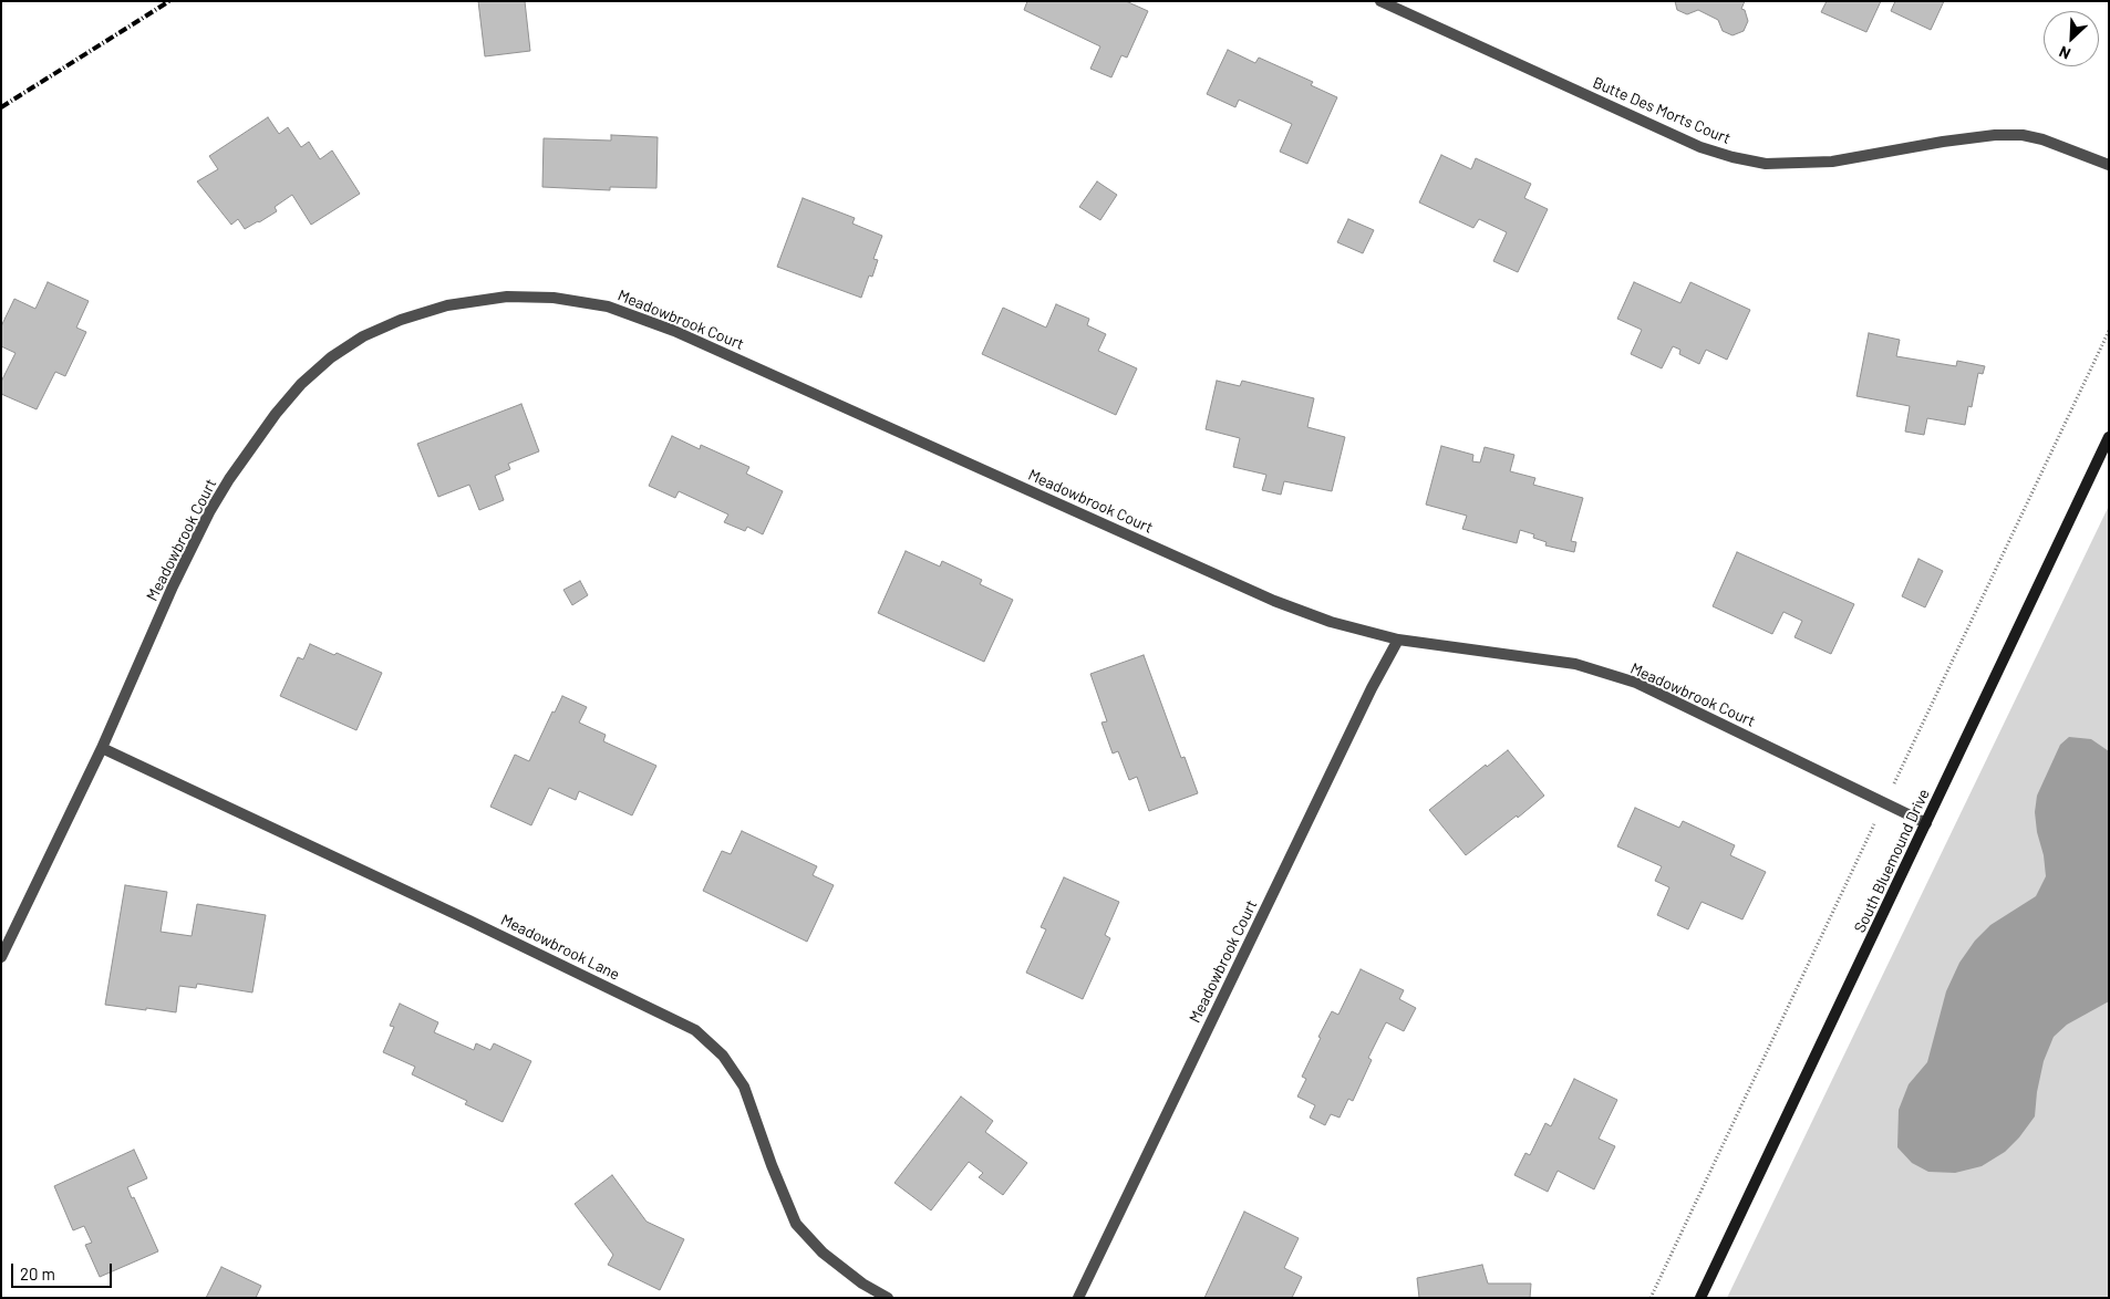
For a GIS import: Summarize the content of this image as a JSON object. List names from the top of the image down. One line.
{"streets":{"main road":["South Bluemound Drive"],"street":["Butte Des Morts Court","Meadowbrook Court","Meadowbrook Lane"]},"crossings":[["Meadowbrook Court","South Bluemound Drive"],["Meadowbrook Court","Meadowbrook Lane"]],"scale_bar":"20 m","north":"bottom left"}
